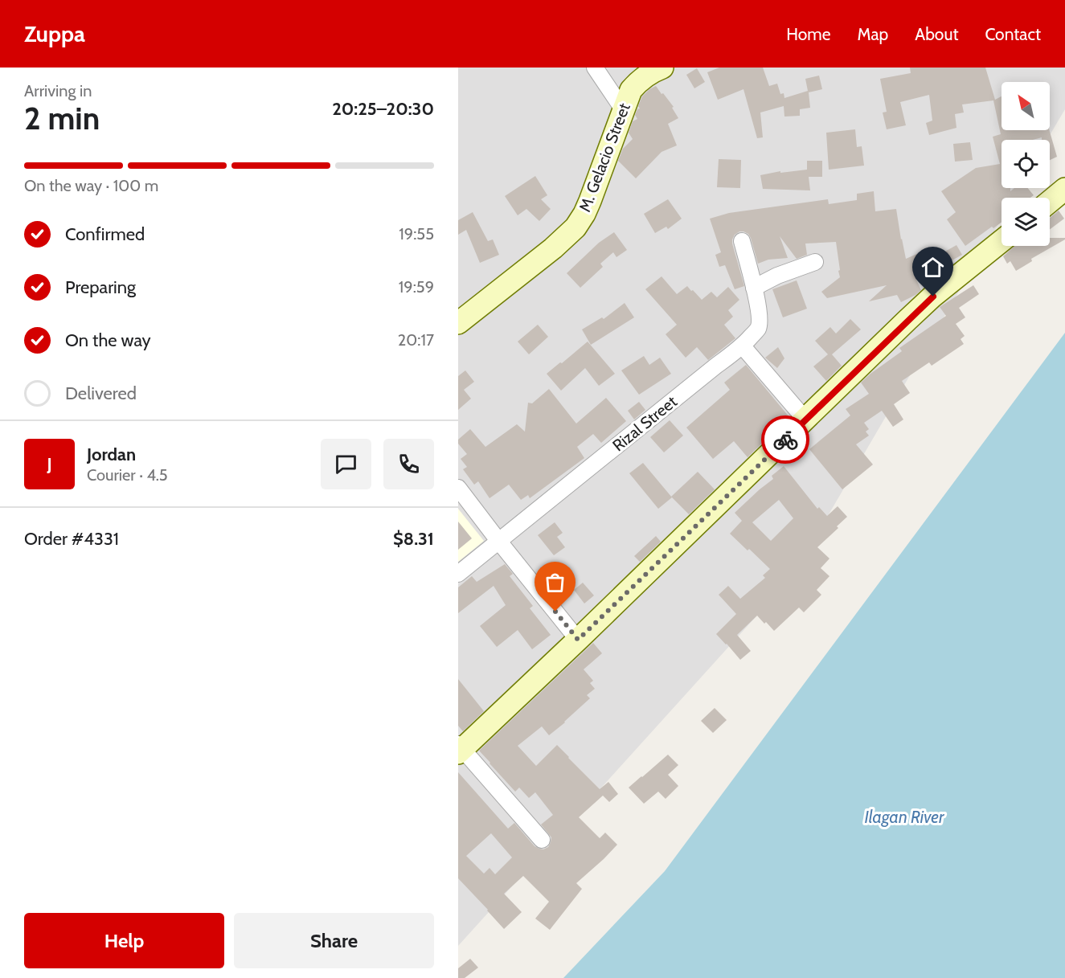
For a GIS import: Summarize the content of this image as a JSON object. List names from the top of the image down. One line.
{"streets":{"street":["M. Gelacio Street","Rizal Street"]},"water":["Ilagan River"],"north":"top left","page":{"header":"Zuppa","nav":["Home","Map","About","Contact"],"heading":["2 min","Arriving in","20:25–20:30"],"panel":["Jordan","Courier · 4.5","Order #4331","$8.31"],"bar":"On the way · 100 m","list":[["Confirmed","19:55"],["Preparing","19:59"],["On the way","20:17"],"Delivered"],"round":"J","buttons":["Help","Share"]}}
